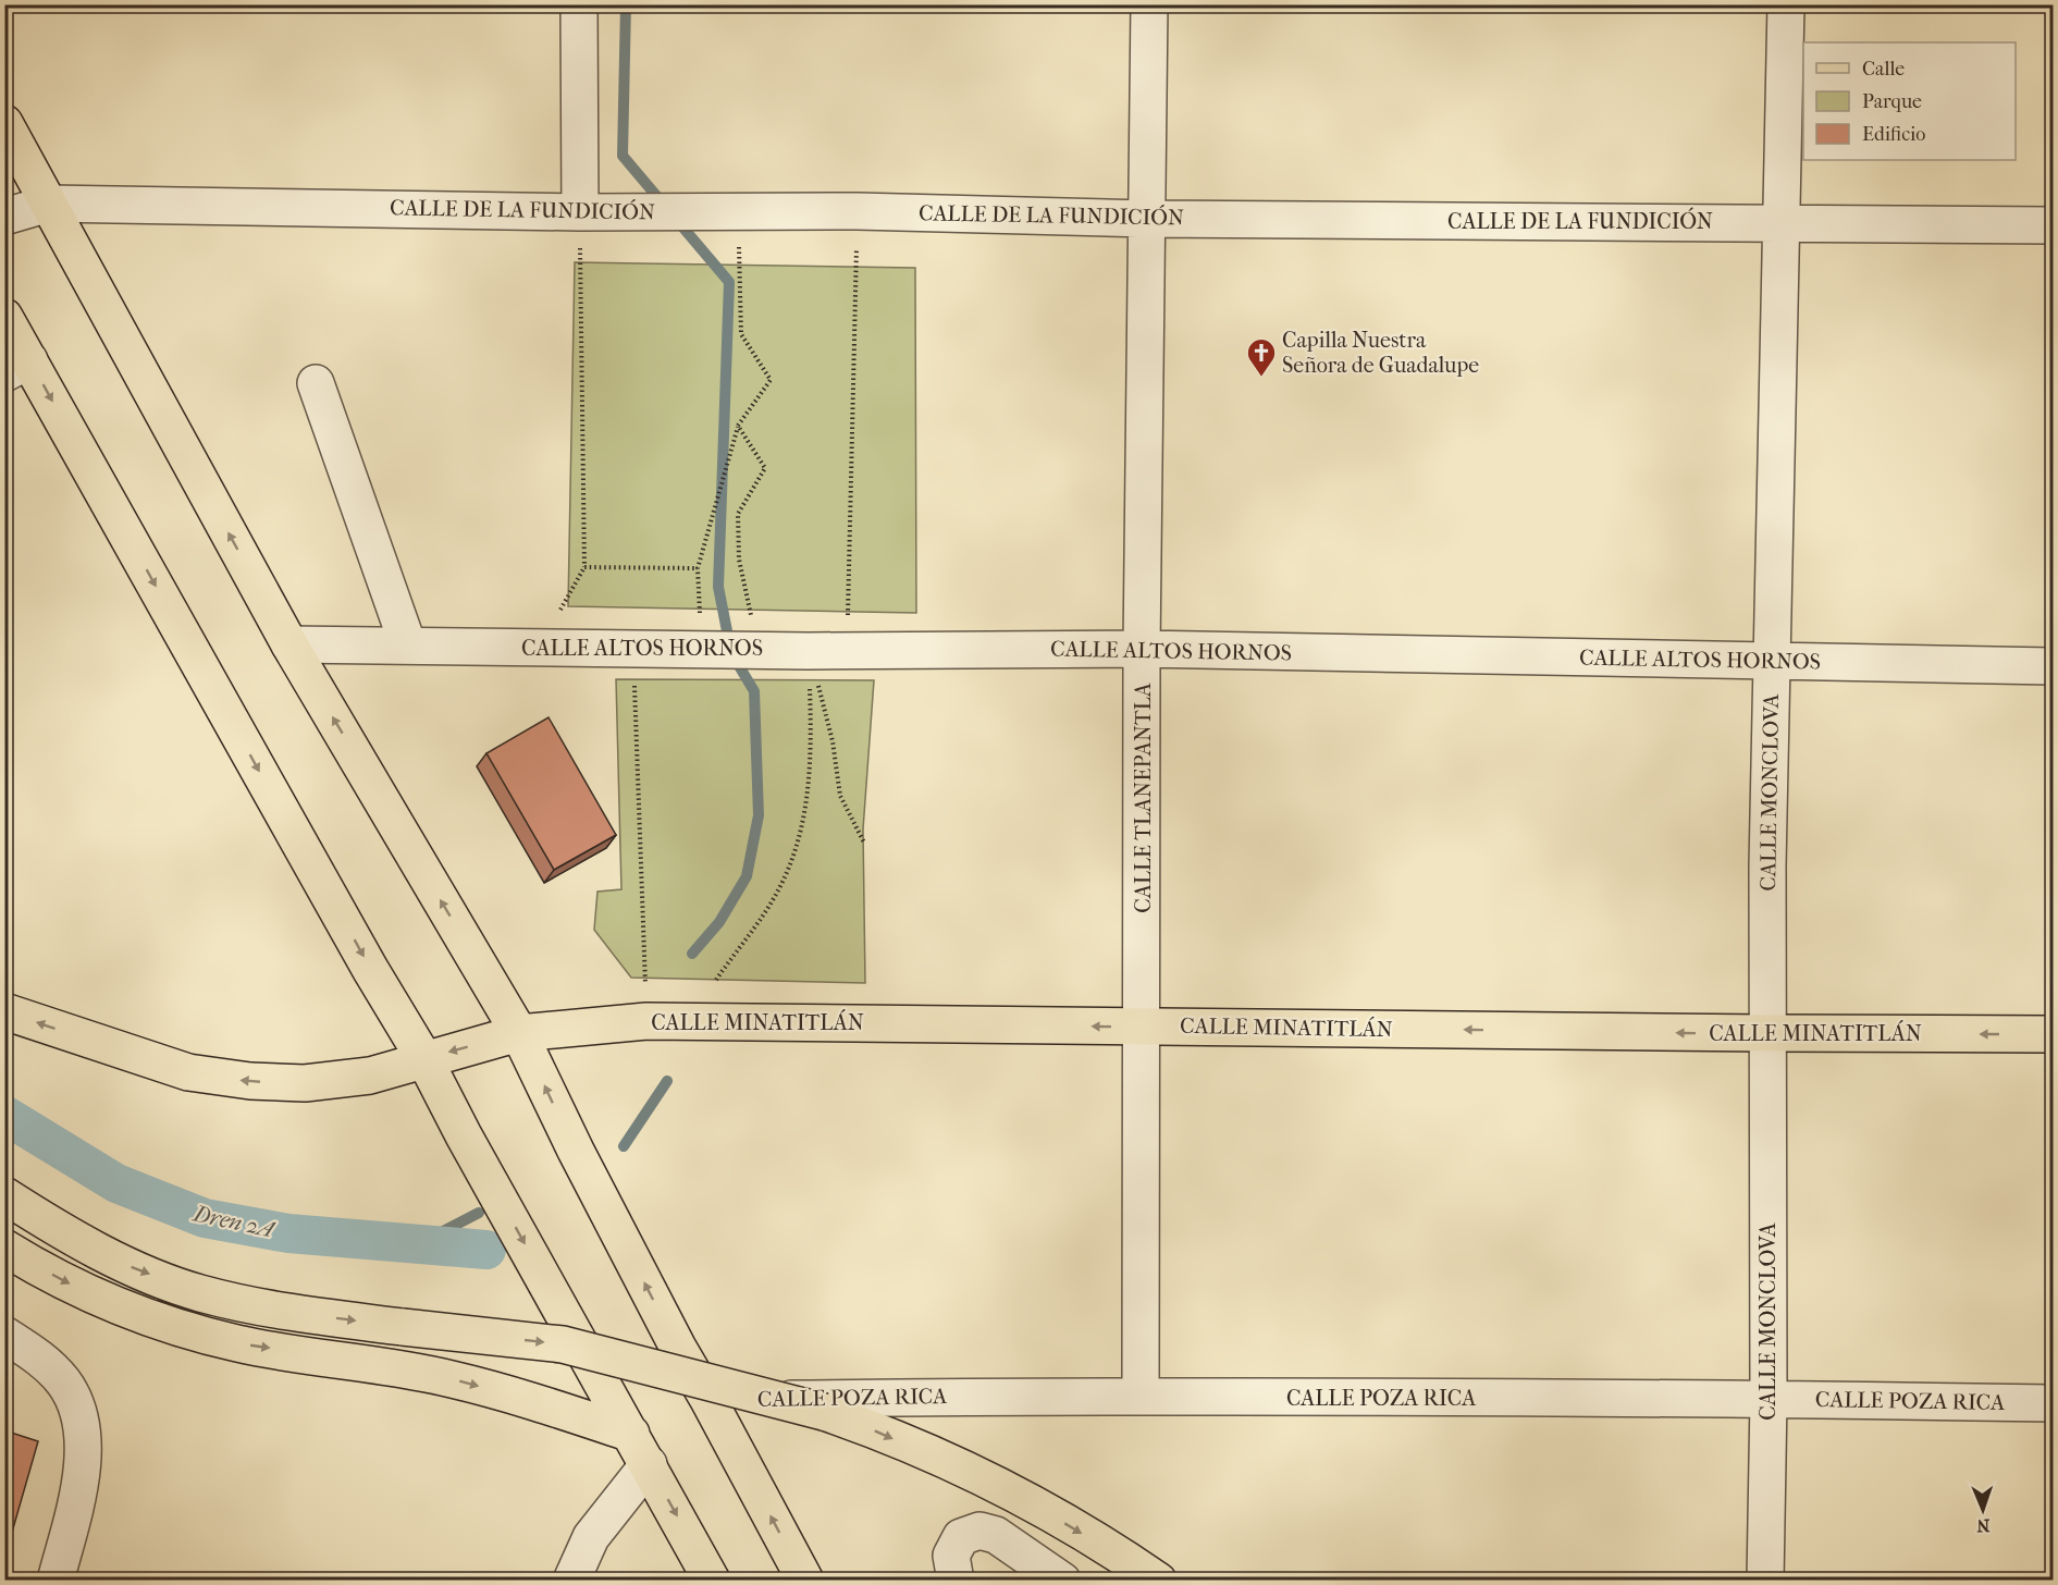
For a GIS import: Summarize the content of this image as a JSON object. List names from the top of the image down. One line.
{"streets":{"main road":["CALLE MINATITLÁN"],"street":["CALLE DE LA FUNDICIÓN","CALLE ALTOS HORNOS","CALLE MONCLOVA","CALLE TLANEPANTLA","CALLE POZA RICA"]},"crossings":[["CALLE DE LA FUNDICIÓN","CALLE MONCLOVA"],["CALLE DE LA FUNDICIÓN","CALLE TLANEPANTLA"],["CALLE ALTOS HORNOS","CALLE MONCLOVA"],["CALLE ALTOS HORNOS","CALLE TLANEPANTLA"],["CALLE MONCLOVA","CALLE MINATITLÁN"],["CALLE MONCLOVA","CALLE POZA RICA"],["CALLE TLANEPANTLA","CALLE MINATITLÁN"],["CALLE TLANEPANTLA","CALLE POZA RICA"]],"water":["Dren 2A"],"places":{"church":["Capilla Nuestra Señora de Guadalupe"]},"legend":["Calle","Parque","Edificio"],"north":"bottom"}
